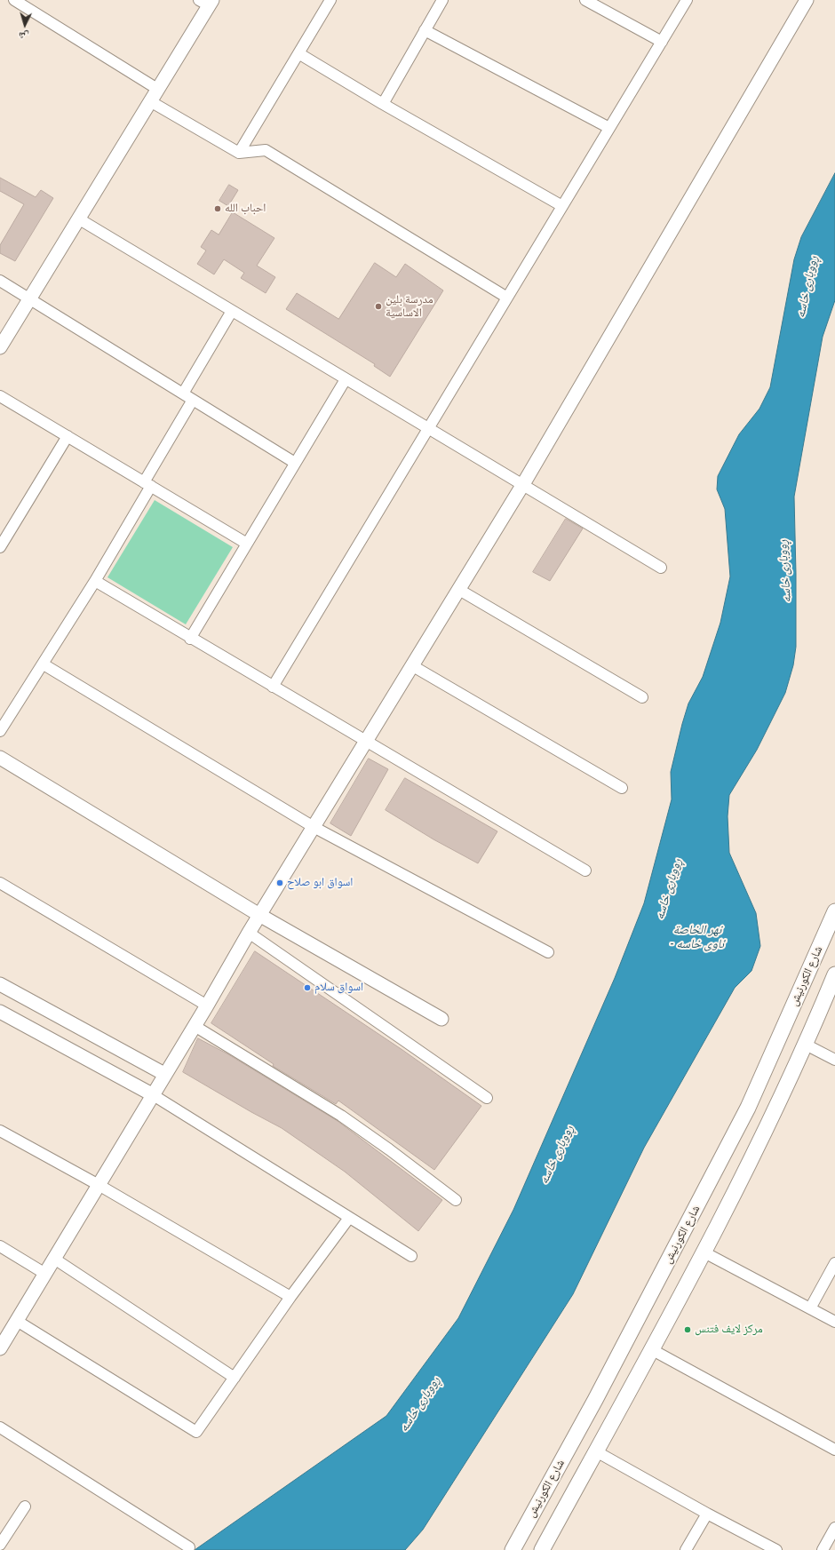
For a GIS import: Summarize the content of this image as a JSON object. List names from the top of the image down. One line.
{"streets":{"main road":["شارع الكورنيش"]},"water":["ڕووباری خاسە","نهر الخاصة - ئاوی خاسە"],"places":["احباب الله","مدرسة بلين الاساسية","اسواق ابو صلاح","اسواق سلام","مركز لايف فتنس"],"north":"bottom"}
